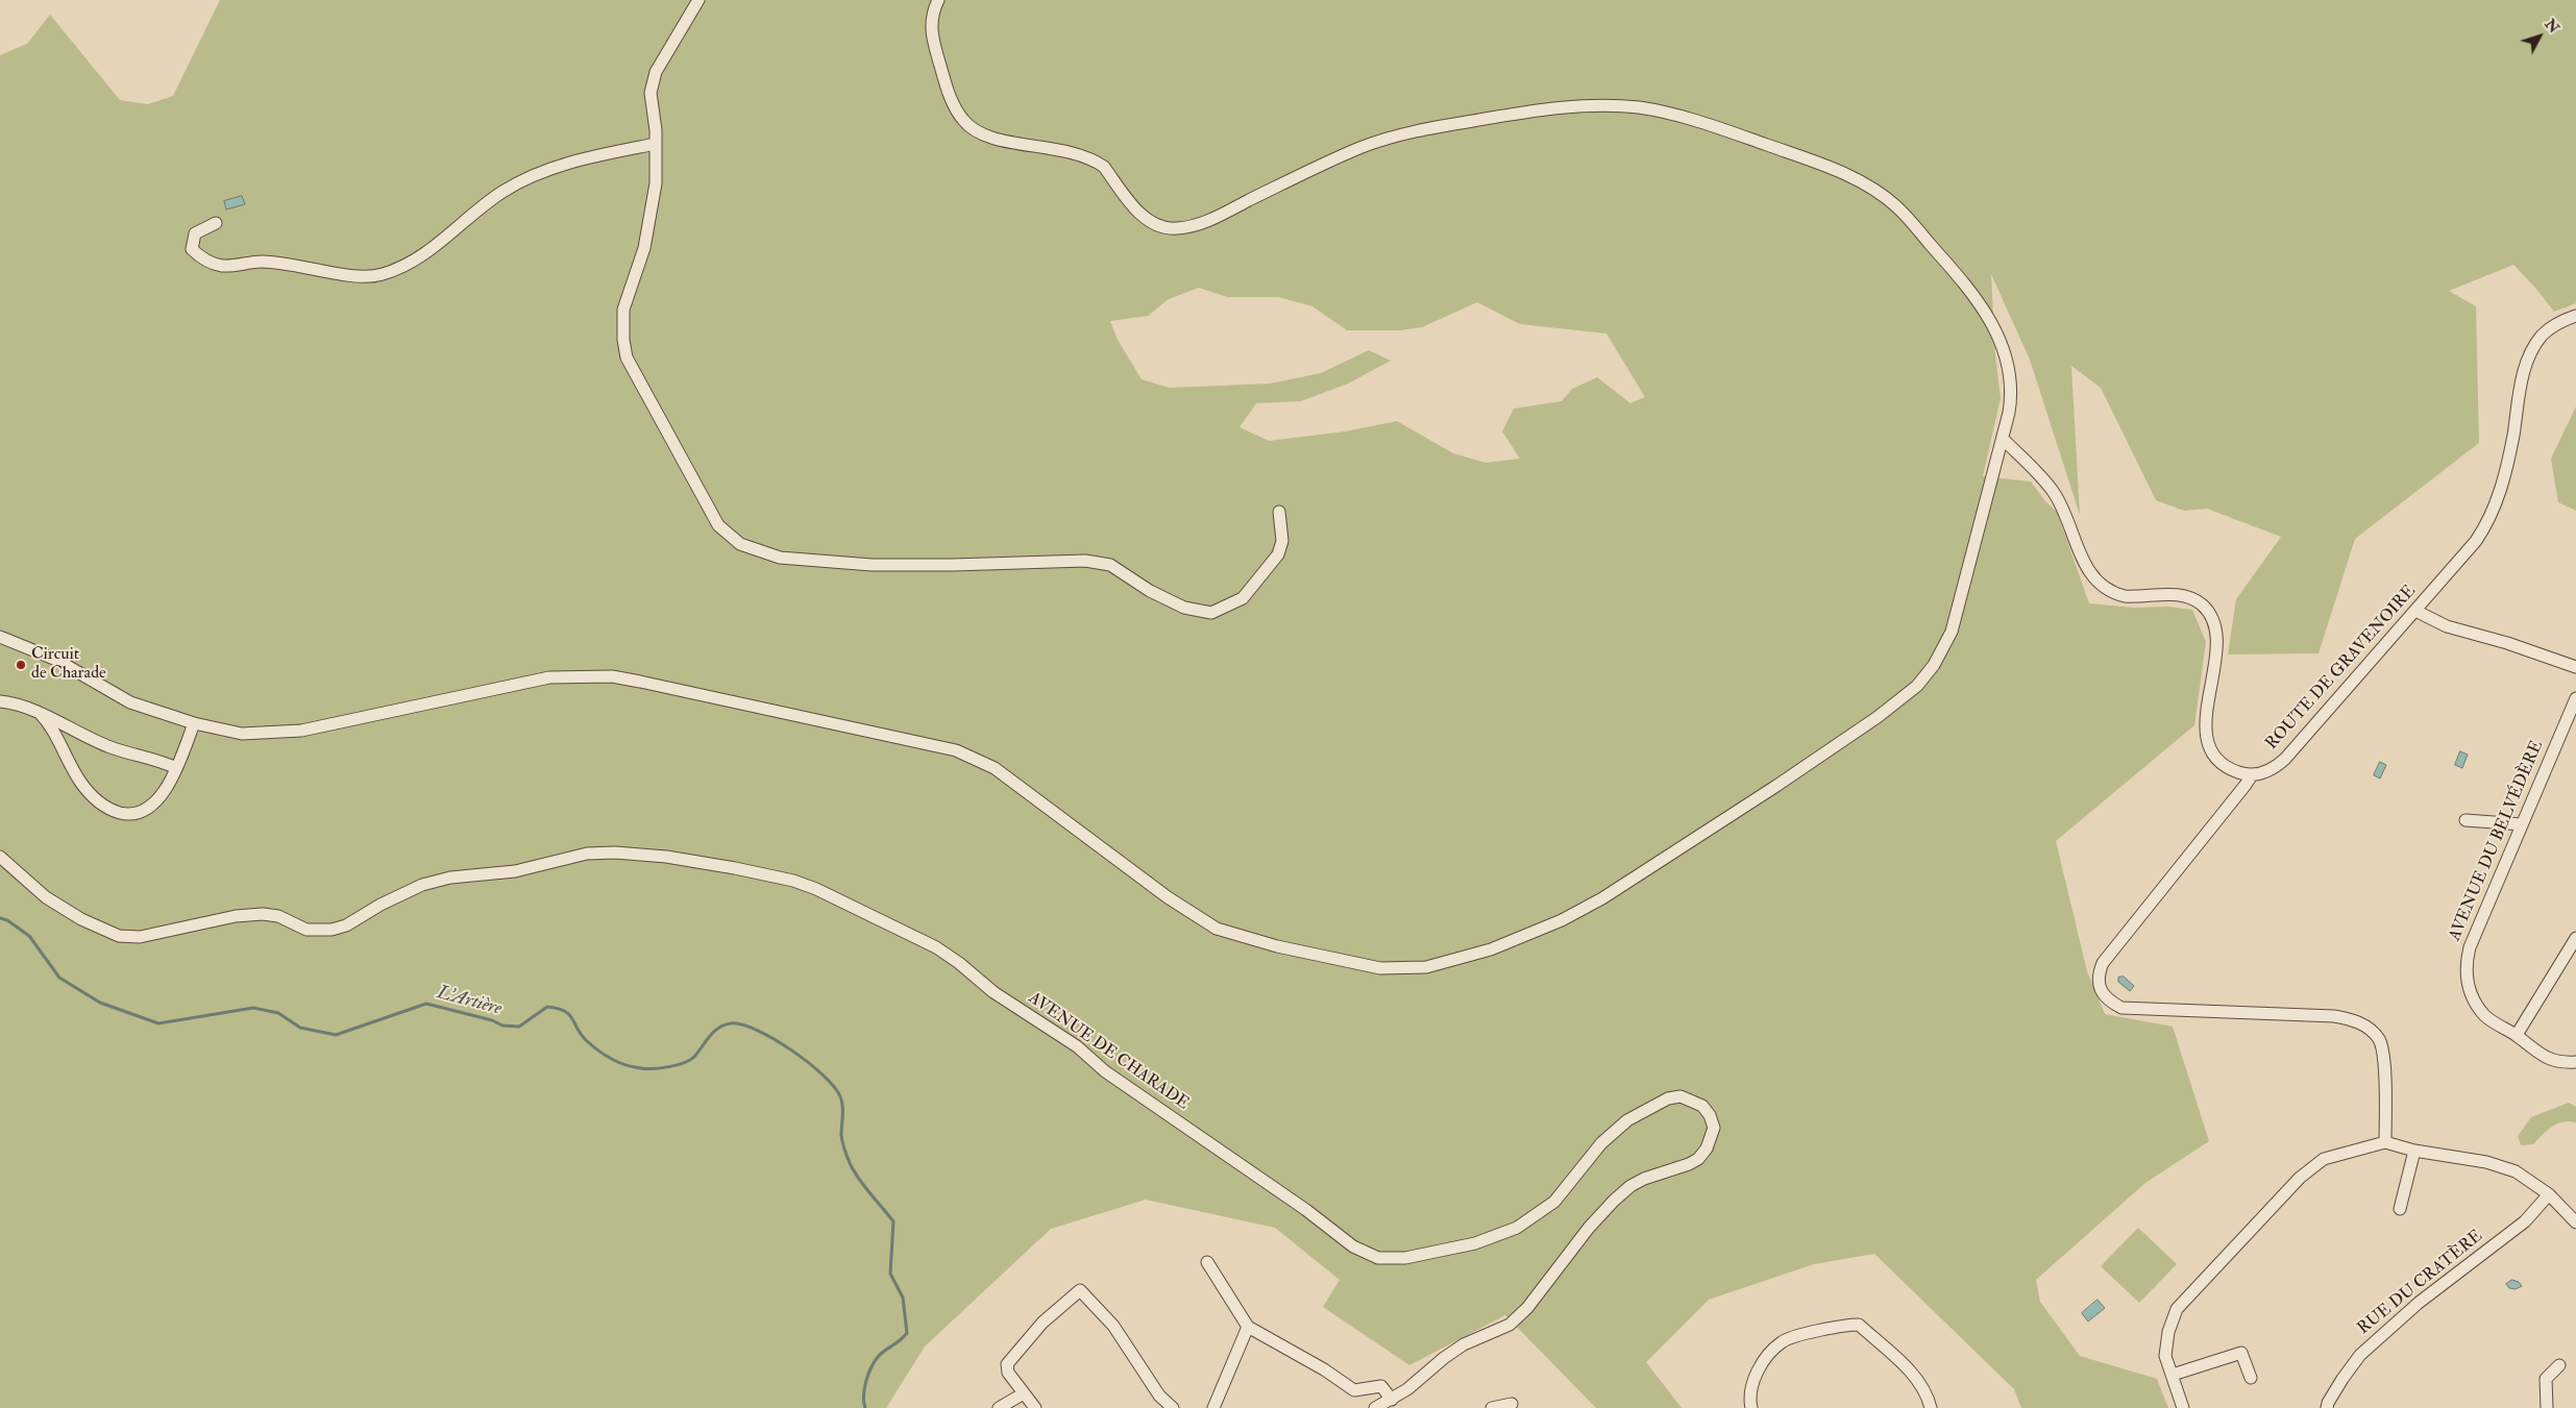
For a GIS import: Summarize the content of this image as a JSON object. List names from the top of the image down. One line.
{"streets":{"street":["ROUTE DE GRAVENOIRE","AVENUE DU BELVÉDÈRE","AVENUE DE CHARADE","RUE DU CRATÈRE"]},"water":["L'Artière"],"places":["Circuit de Charade"],"north":"top right"}
